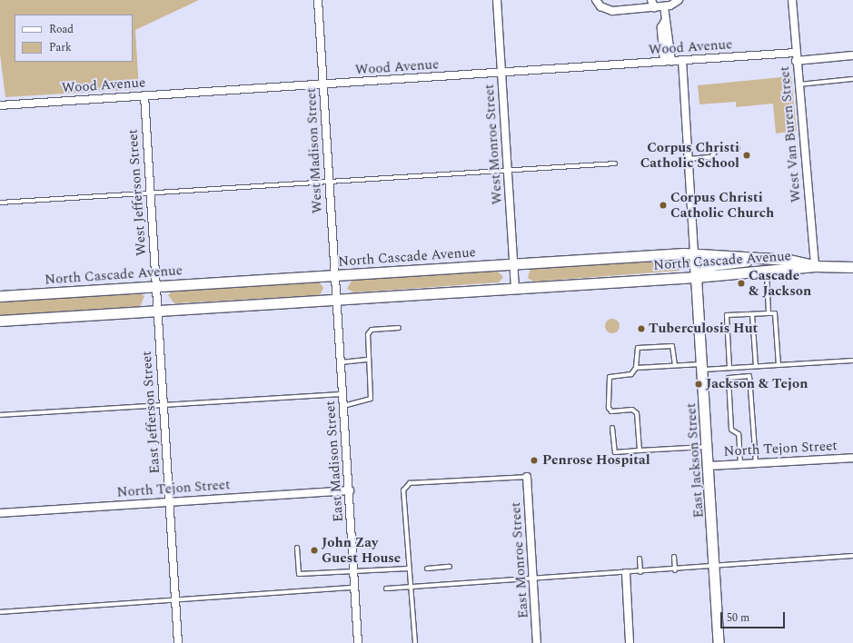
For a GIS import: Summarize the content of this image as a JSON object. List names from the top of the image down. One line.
{"streets":{"main road":["North Cascade Avenue","East Jackson Street"],"street":["Wood Avenue","West Van Buren Street","West Monroe Street","West Madison Street","West Jefferson Street","East Jefferson Street","North Tejon Street","East Madison Street","East Monroe Street"]},"crossings":[["Wood Avenue","West Van Buren Street"],["Wood Avenue","West Monroe Street"],["Wood Avenue","West Madison Street"],["Wood Avenue","West Jefferson Street"],["West Van Buren Street","North Cascade Avenue"],["West Monroe Street","North Cascade Avenue"],["West Madison Street","North Cascade Avenue"],["West Madison Street","East Madison Street"],["West Jefferson Street","North Cascade Avenue"],["West Jefferson Street","East Jefferson Street"],["North Cascade Avenue","East Jefferson Street"],["North Cascade Avenue","East Jackson Street"],["North Cascade Avenue","East Madison Street"],["East Jefferson Street","North Tejon Street"],["North Tejon Street","East Jackson Street"],["North Tejon Street","East Madison Street"]],"places":["Corpus Christi Catholic School","Corpus Christi Catholic Church","Cascade & Jackson","Tuberculosis Hut","Jackson & Tejon","Penrose Hospital","John Zay Guest House"],"legend":["Road","Park"],"scale_bar":"50 m"}
